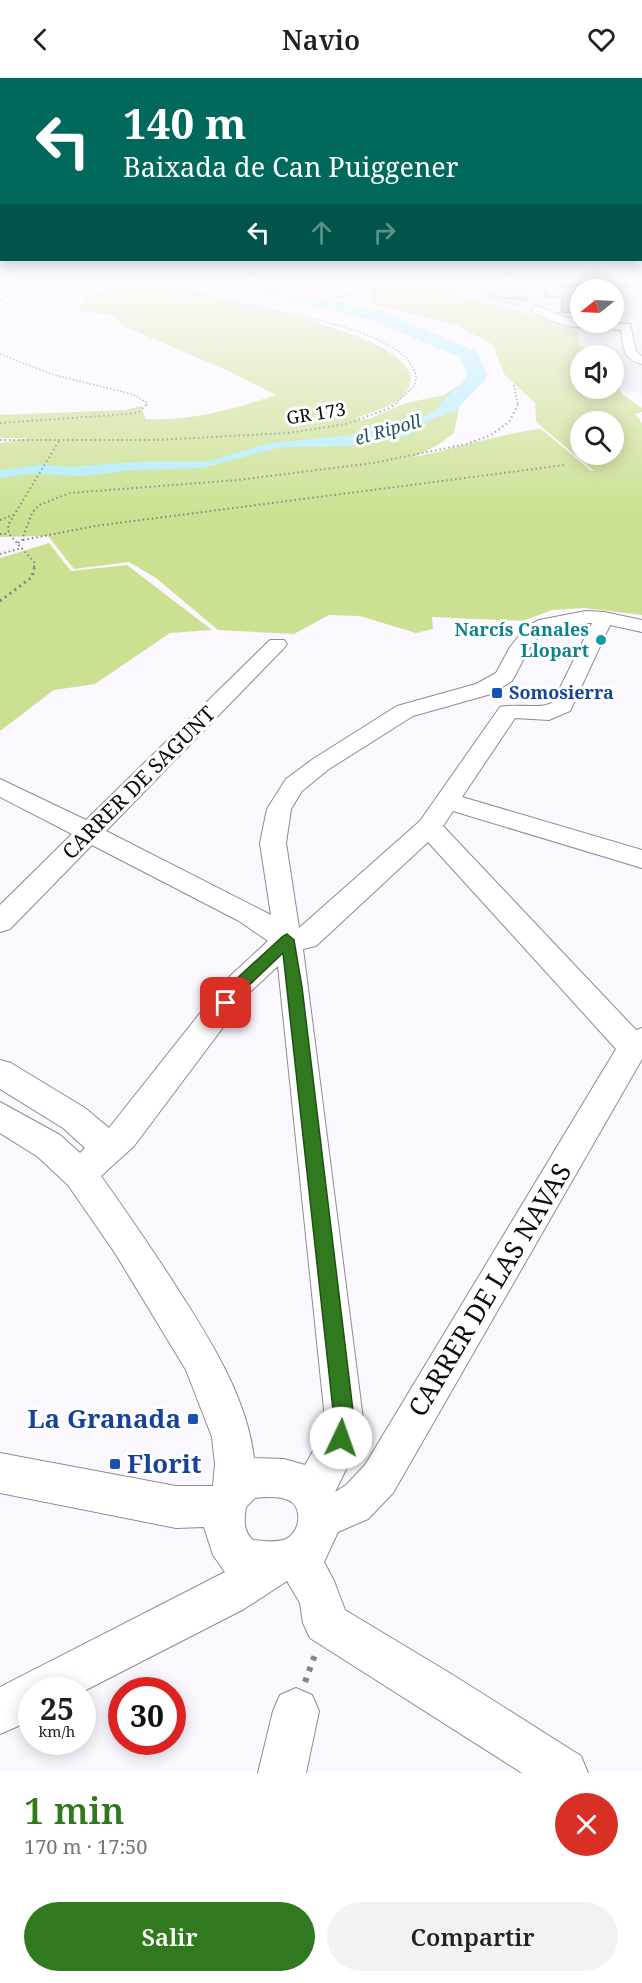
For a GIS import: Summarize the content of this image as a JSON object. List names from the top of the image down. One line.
{"streets":{"street":["CARRER DE SAGUNT","CARRER DE LAS NAVAS"],"path":["GR 173"]},"water":["el Ripoll"],"places":{"other":["Narcís Canales Llopart"],"transit":["Somosierra","La Granada","Florit"]},"north":"left","page":{"header":"Navio","turn":["140 m","Baixada de Can Puiggener"],"speed":"25 km/h","limit":"30","heading":["1 min","170 m · 17:50"],"buttons":["Salir","Compartir"]}}
